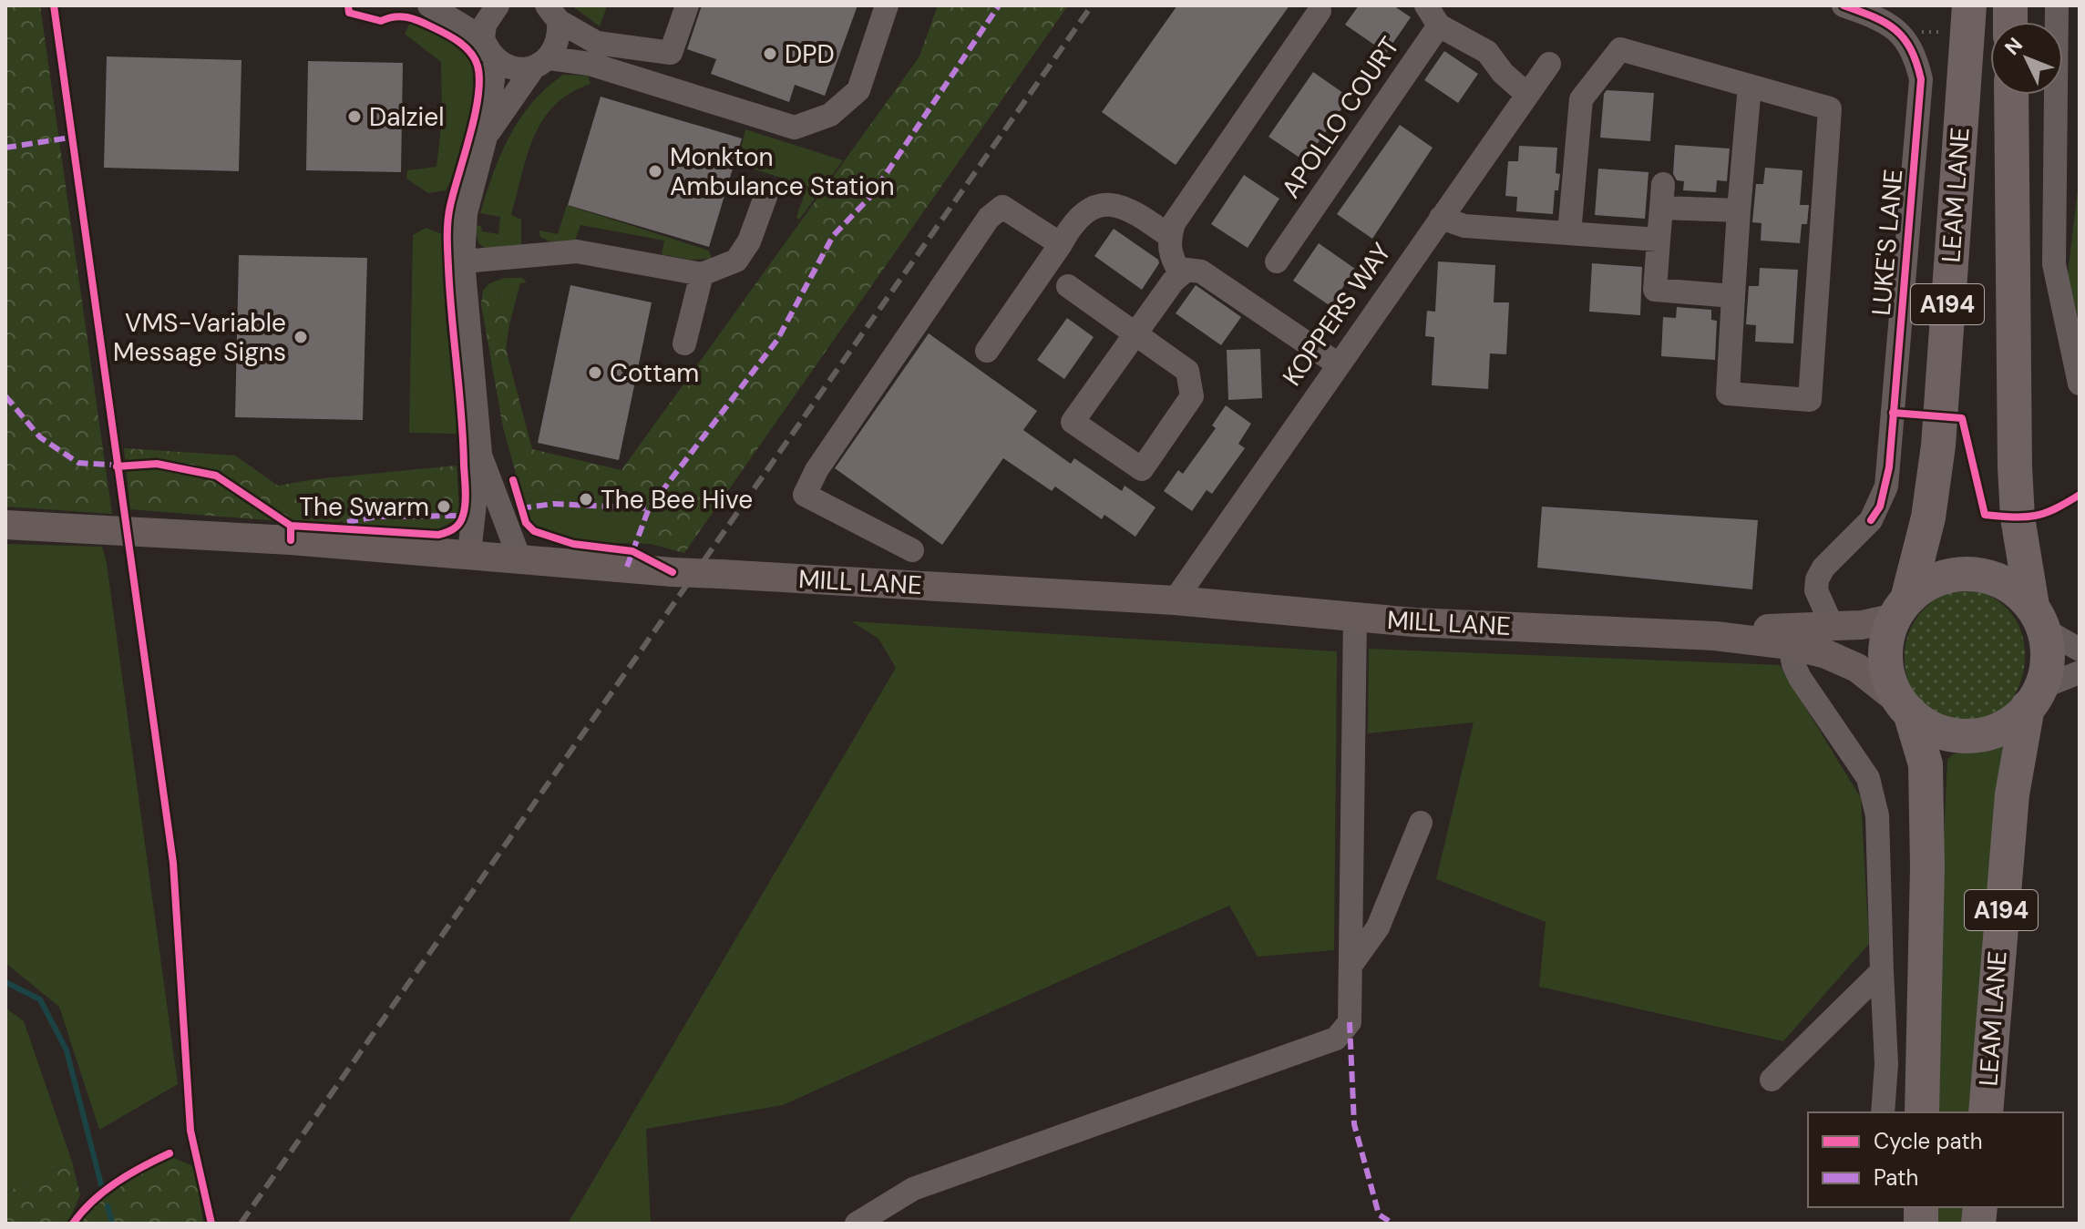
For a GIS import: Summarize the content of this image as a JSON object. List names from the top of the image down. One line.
{"streets":{"highway":["LEAM LANE","A194"],"main road":["MILL LANE"],"street":["APOLLO COURT","LUKE'S LANE","KOPPERS WAY"]},"crossings":[["LEAM LANE","MILL LANE"],["LUKE'S LANE","MILL LANE"],["KOPPERS WAY","MILL LANE"]],"places":["DPD","Dalziel","Monkton Ambulance Station","VMS-Variable Message Signs","Cottam","The Bee Hive","The Swarm"],"legend":["Cycle path","Path"],"north":"top left"}
